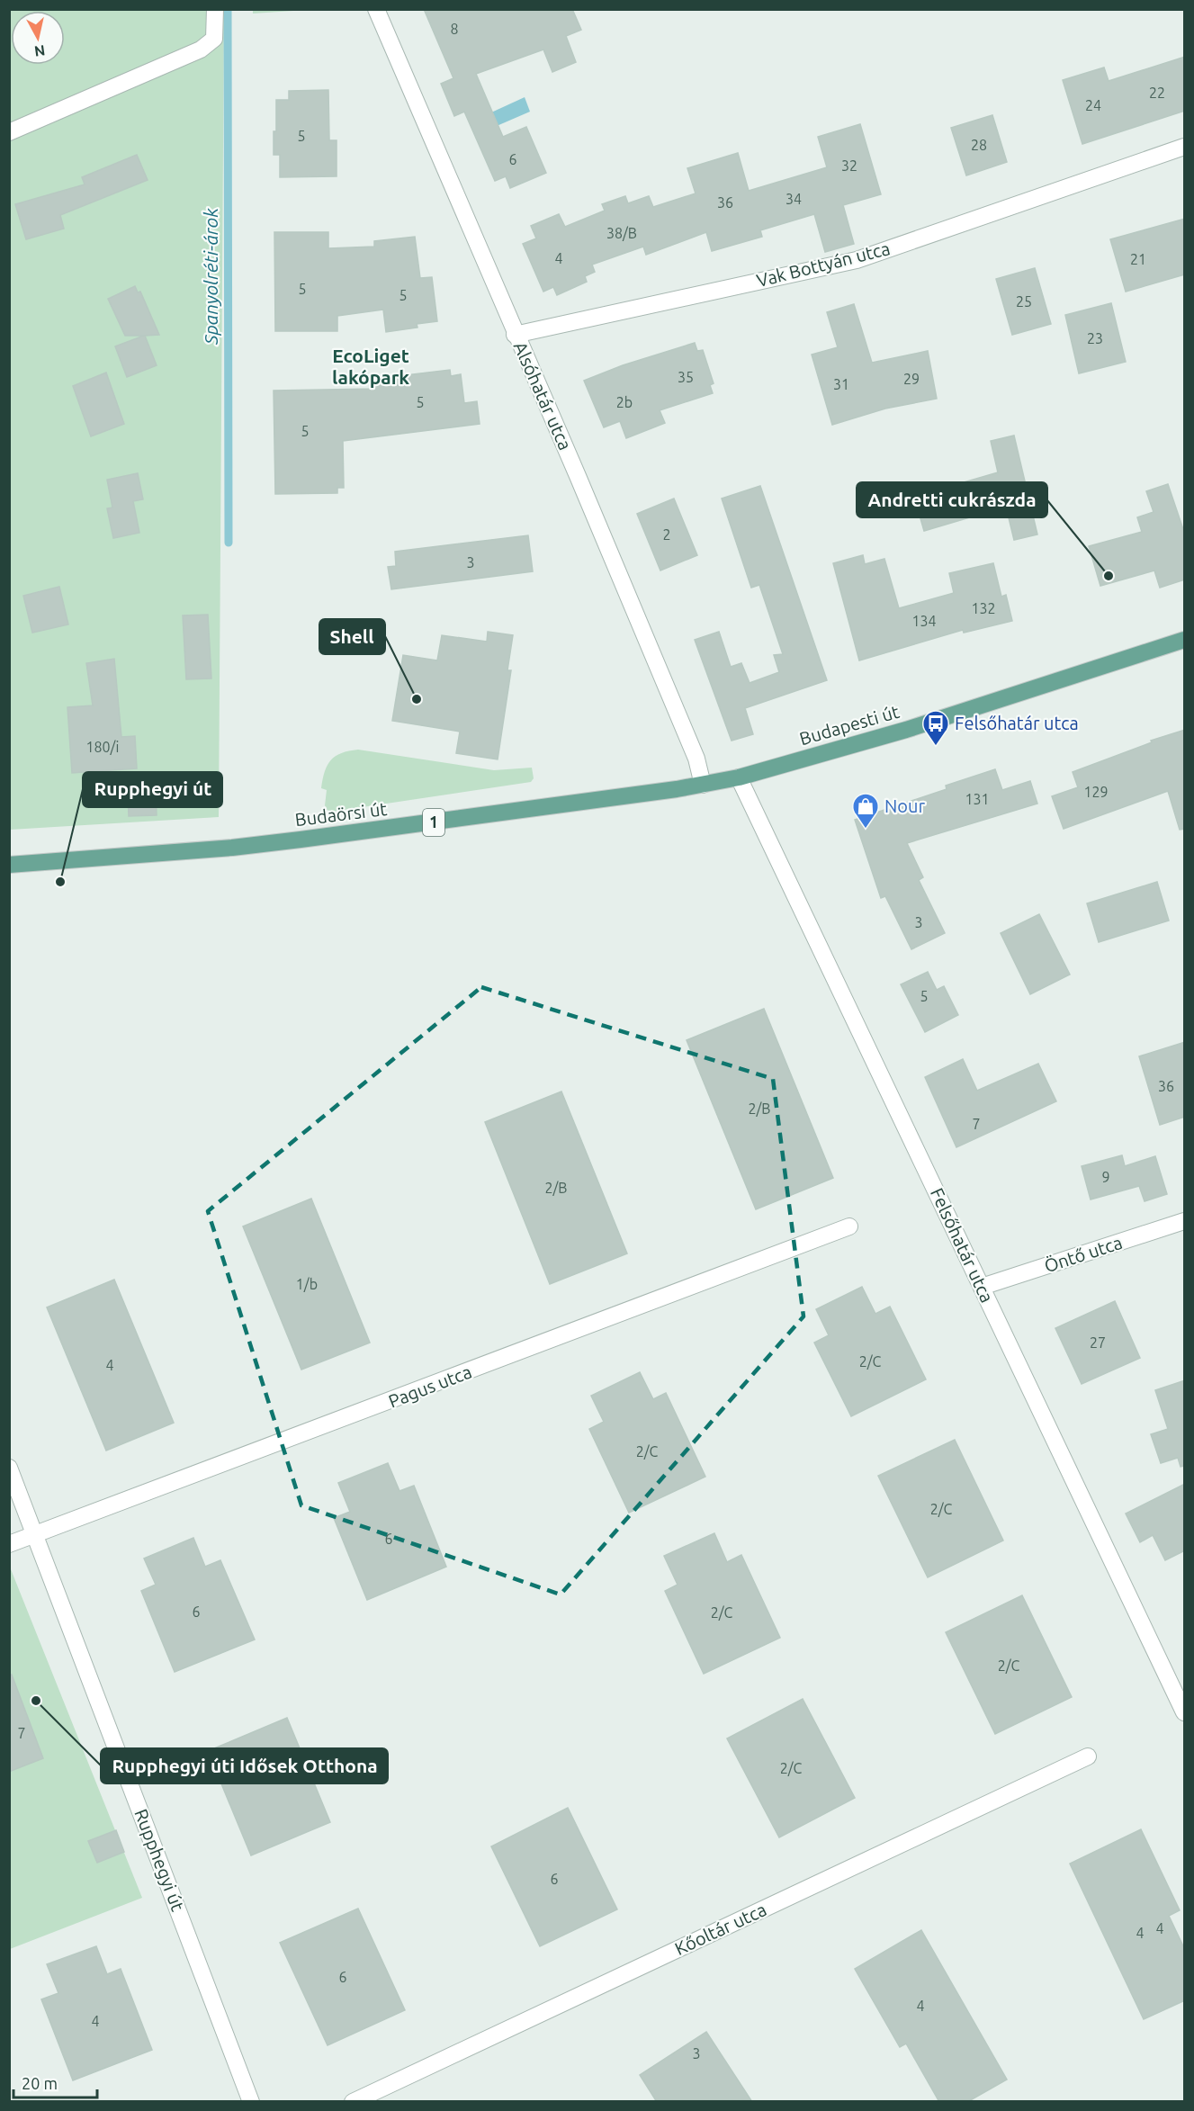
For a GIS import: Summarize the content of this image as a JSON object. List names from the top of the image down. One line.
{"streets":{"main road":["Budapesti út","Budaörsi út","1"],"street":["Vak Bottyán utca","Alsóhatár utca","Felsőhatár utca","Öntő utca","Pagus utca","Rupphegyi út","Kőoltár utca"]},"crossings":[["Vak Bottyán utca","Alsóhatár utca"],["Alsóhatár utca","Budapesti út"],["Budapesti út","Budaörsi út"],["Budapesti út","Felsőhatár utca"],["Felsőhatár utca","Öntő utca"],["Pagus utca","Rupphegyi út"]],"districts":["EcoLiget lakópark"],"water":["Spanyolréti-árok"],"places":{"other":["Andretti cukrászda","Shell","Rupphegyi út","Rupphegyi úti Idősek Otthona"],"bus stop":["Felsőhatár utca"],"shop":["Nour"]},"house_numbers":["8","22","24","5","28","6","32","34","36","38/B","4","21","5","5","25","23","35","29","31","5","2b","5","2","3","132","134","180/i","129","131","3","5","36","2/B","7","9","2/B","1/b","27","2/C","4","2/C","2/C","6","6","2/C","2/C","7","2/C","6","4","4","6","4","4","3"],"scale_bar":"20 m","north":"bottom"}
